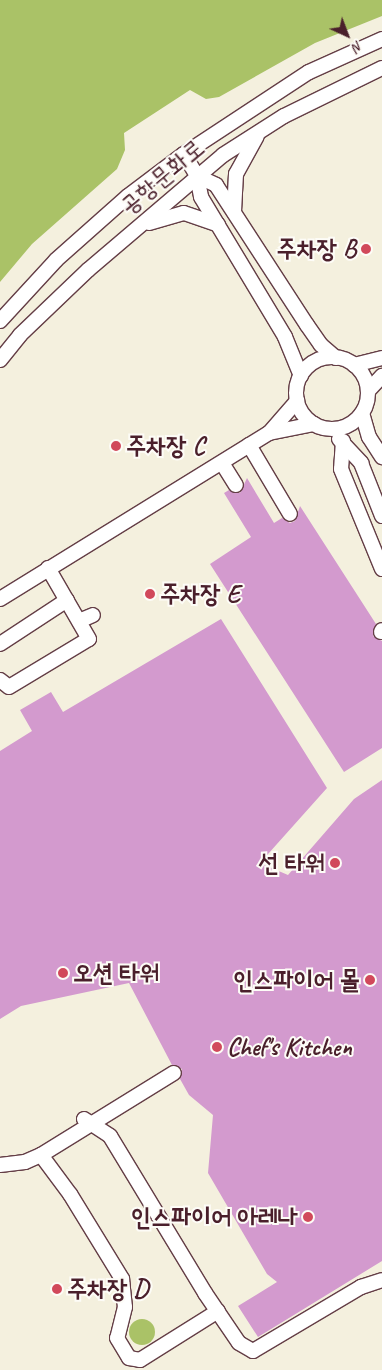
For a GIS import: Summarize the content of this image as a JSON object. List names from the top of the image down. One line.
{"streets":{"street":["공항문화로"]},"places":["주차장 B","주차장 C","주차장 E","선 타워","오션 타워","인스파이어 몰","Chef's Kitchen","인스파이어 아레나","주차장 D"],"north":"bottom right"}
